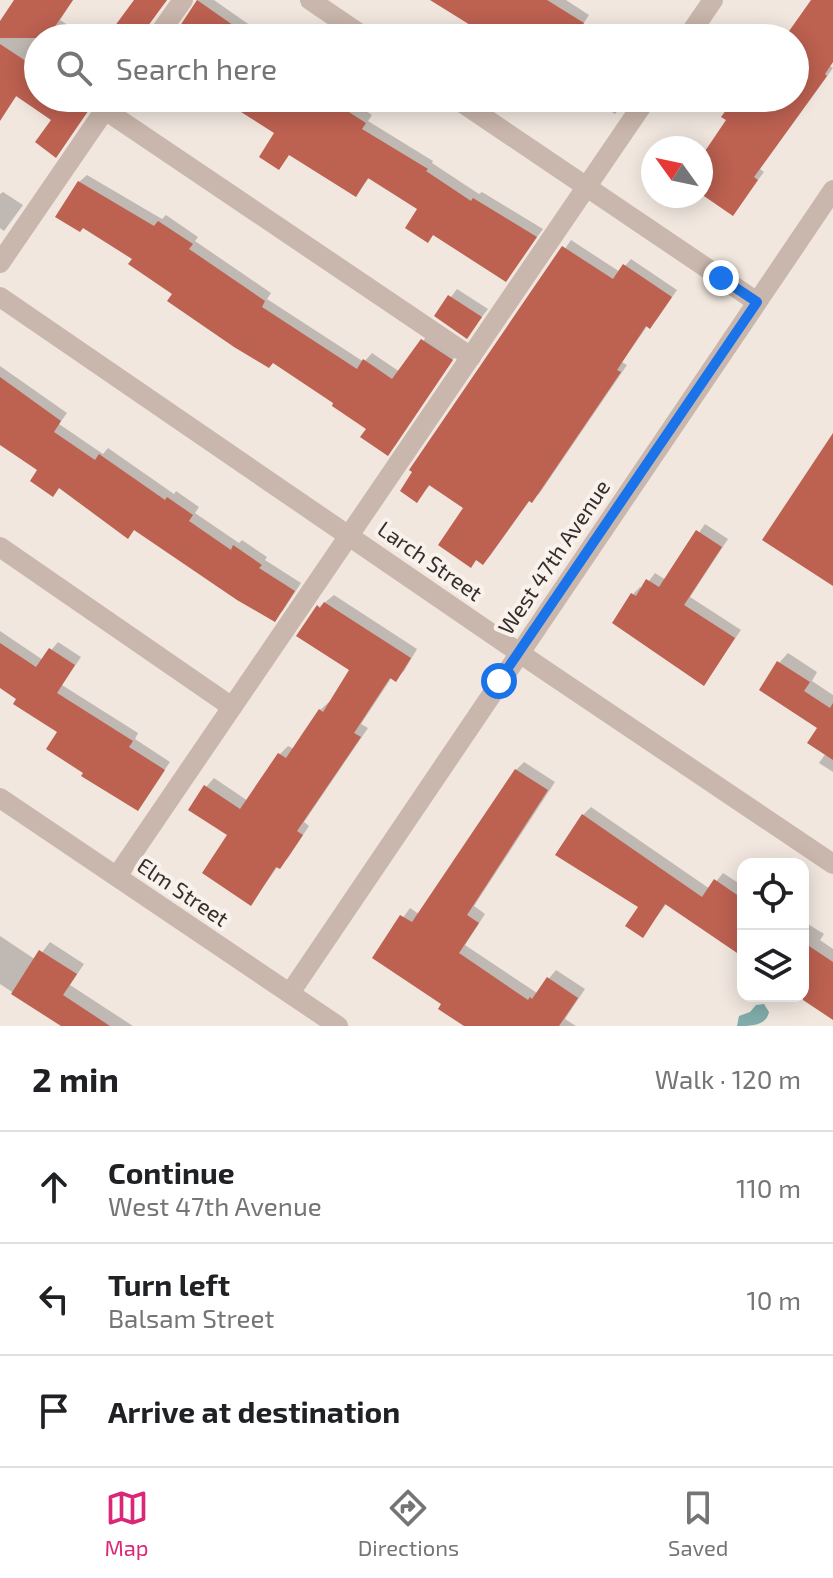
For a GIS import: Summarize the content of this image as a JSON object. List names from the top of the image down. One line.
{"streets":{"street":["West 47th Avenue","Larch Street","Elm Street"]},"crossings":[["West 47th Avenue","Larch Street"],["West 47th Avenue","Elm Street"]],"north":"top left","page":{"search":"Search here","heading":["2 min","Walk · 120 m"],"list":[["Continue","West 47th Avenue","110 m"],["Turn left","Balsam Street","10 m"],"Arrive at destination"],"nav":["Map","Directions","Saved"]}}
